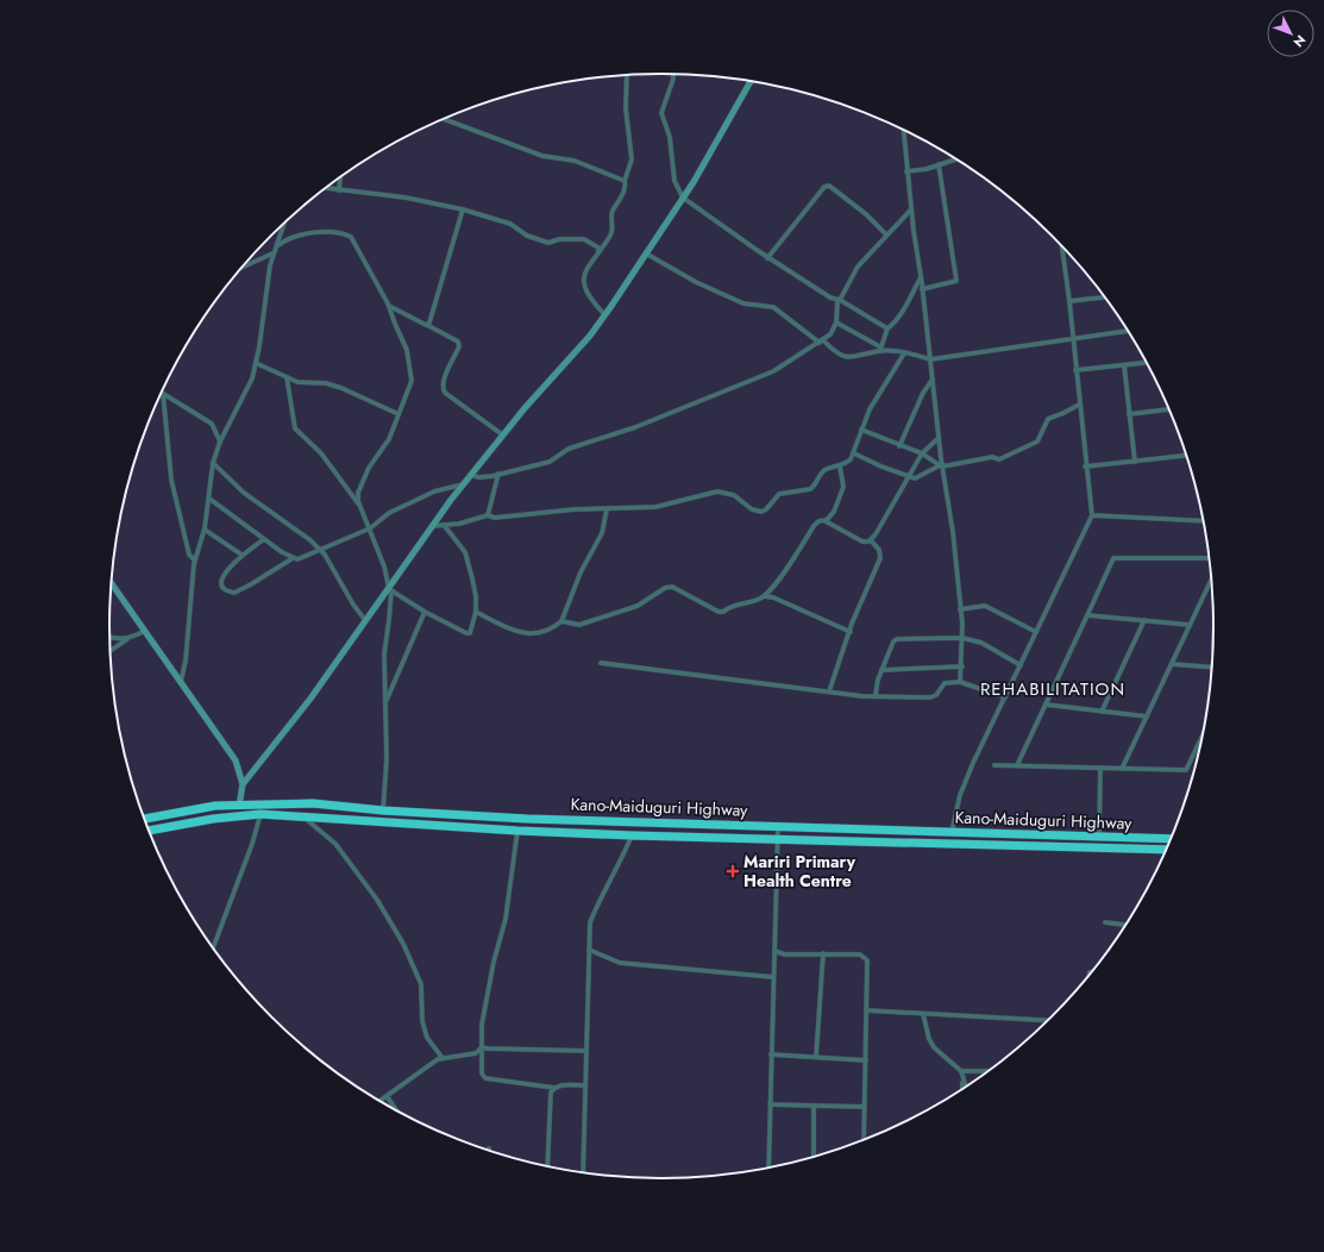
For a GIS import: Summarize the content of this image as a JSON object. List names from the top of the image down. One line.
{"streets":{"highway":["Kano-Maiduguri Highway"]},"districts":["REHABILITATION"],"places":{"health":["Mariri Primary Health Centre"]},"north":"bottom right"}
